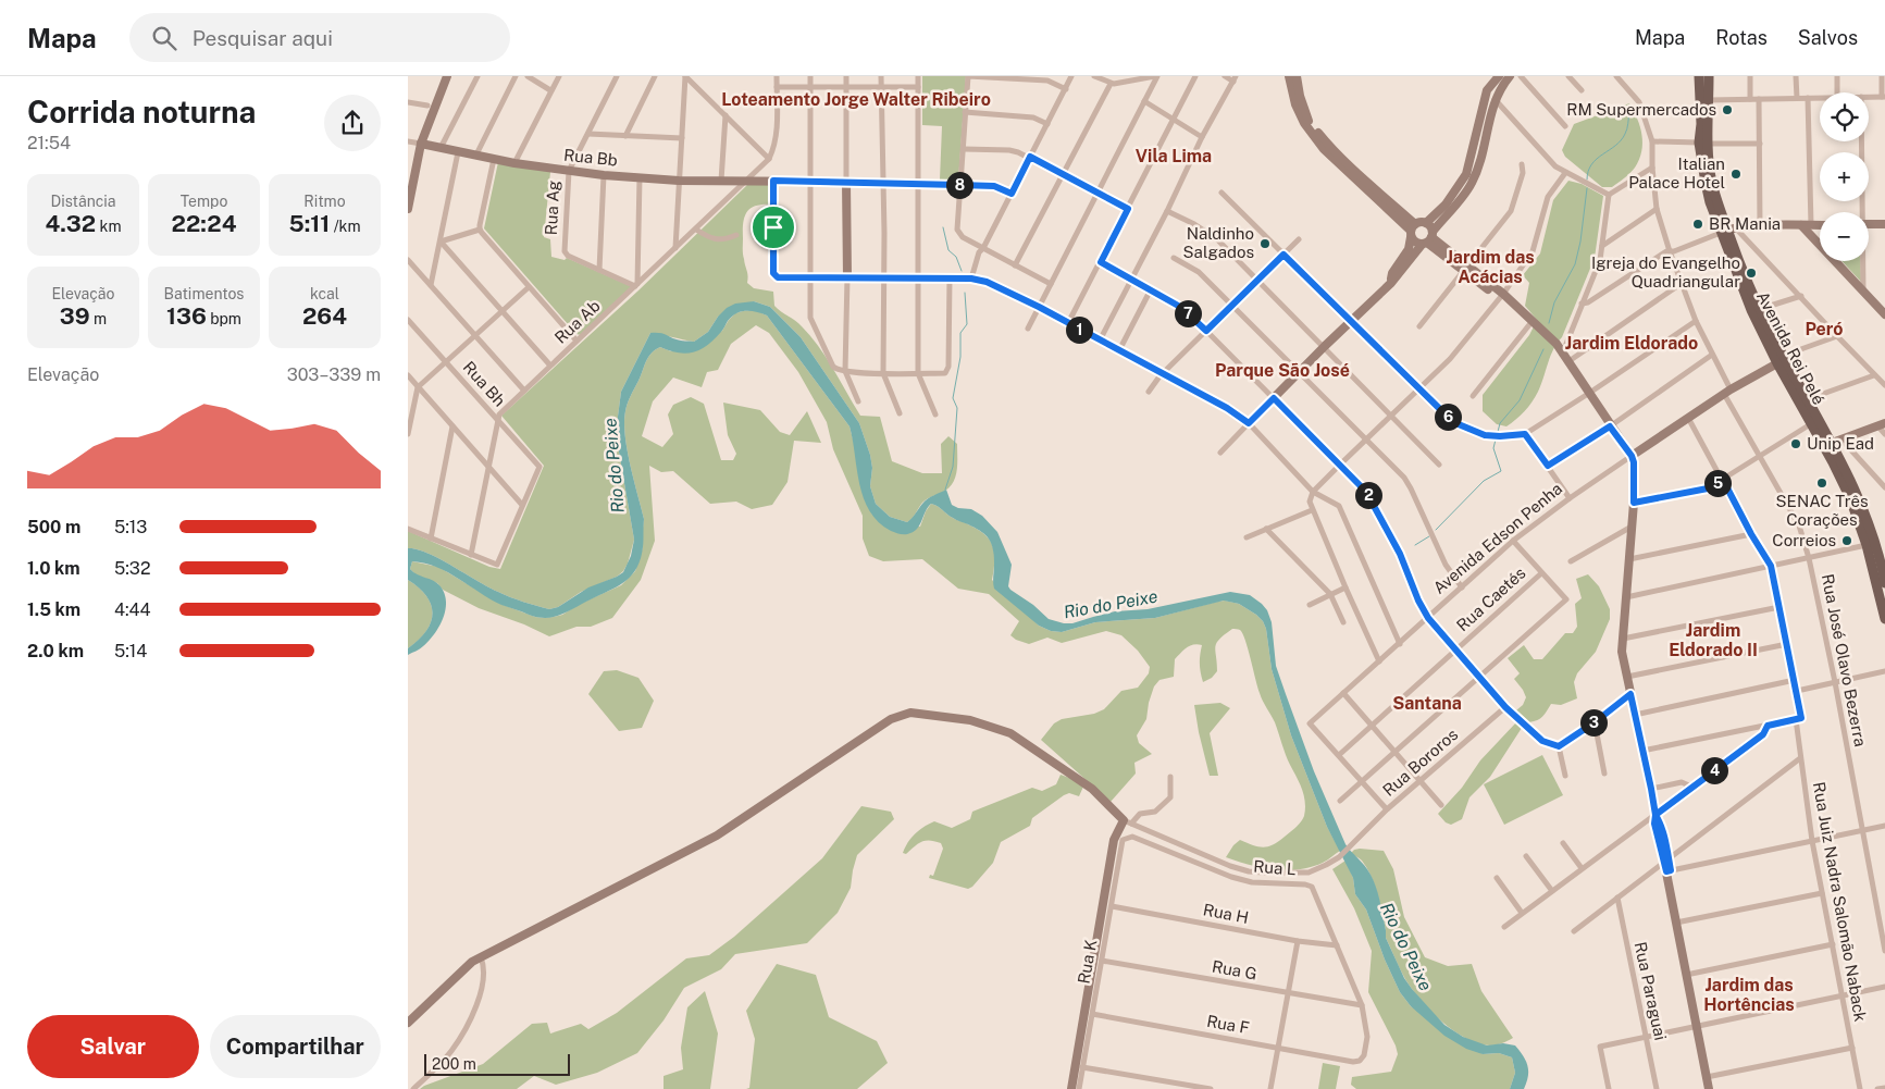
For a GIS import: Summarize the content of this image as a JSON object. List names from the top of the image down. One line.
{"streets":{"main road":["Avenida Rei Pelé"],"street":["Rua Bb","Rua Ag","Rua Ab","Rua Bh","Avenida Edson Penha","Rua Caetés","Rua José Olavo Bezerra","Rua Bororos","Rua L","Rua Juiz Nadra Salomão Naback","Rua H","Rua K","Rua G","Rua Paraguai","Rua F"]},"crossings":[["Rua Bb","Rua Ag"],["Rua Bb","Rua Ab"],["Rua Ab","Rua Bh"],["Avenida Rei Pelé","Avenida Edson Penha"],["Avenida Edson Penha","Rua Caetés"],["Avenida Edson Penha","Rua José Olavo Bezerra"],["Avenida Edson Penha","Rua Juiz Nadra Salomão Naback"],["Rua L","Rua H"],["Rua L","Rua K"],["Rua L","Rua G"],["Rua L","Rua F"],["Rua H","Rua K"],["Rua K","Rua G"],["Rua K","Rua F"]],"districts":["Loteamento Jorge Walter Ribeiro","Vila Lima","Jardim das Acácias","Peró","Jardim Eldorado","Parque São José","Jardim Eldorado II","Santana","Jardim das Hortências"],"water":["Rio do Peixe"],"places":["RM Supermercados","Italian Palace Hotel","BR Mania","Naldinho Salgados","Igreja do Evangelho Quadriangular","Unip Ead","SENAC Três Corações","Correios"],"scale_bar":"200 m","page":{"header":"Mapa","search":"Pesquisar aqui","nav":["Mapa","Rotas","Salvos"],"heading":["Corrida noturna","21:54"],"map_buttons":["+","−"],"stats":[["Distância","4.32 km"],["Tempo","22:24"],["Ritmo","5:11 /km"],["Elevação","39 m"],["Batimentos","136 bpm"],["kcal","264"]],"pins":["8","7","1","6","5","2","3","4"],"chart":["Elevação","303–339 m"],"list":[{"name":"500 m","note":"5:13"},{"name":"1.0 km","note":"5:32"},{"name":"1.5 km","note":"4:44"},{"name":"2.0 km","note":"5:14"}],"buttons":["Salvar","Compartilhar"],"scale":"200 m"}}
